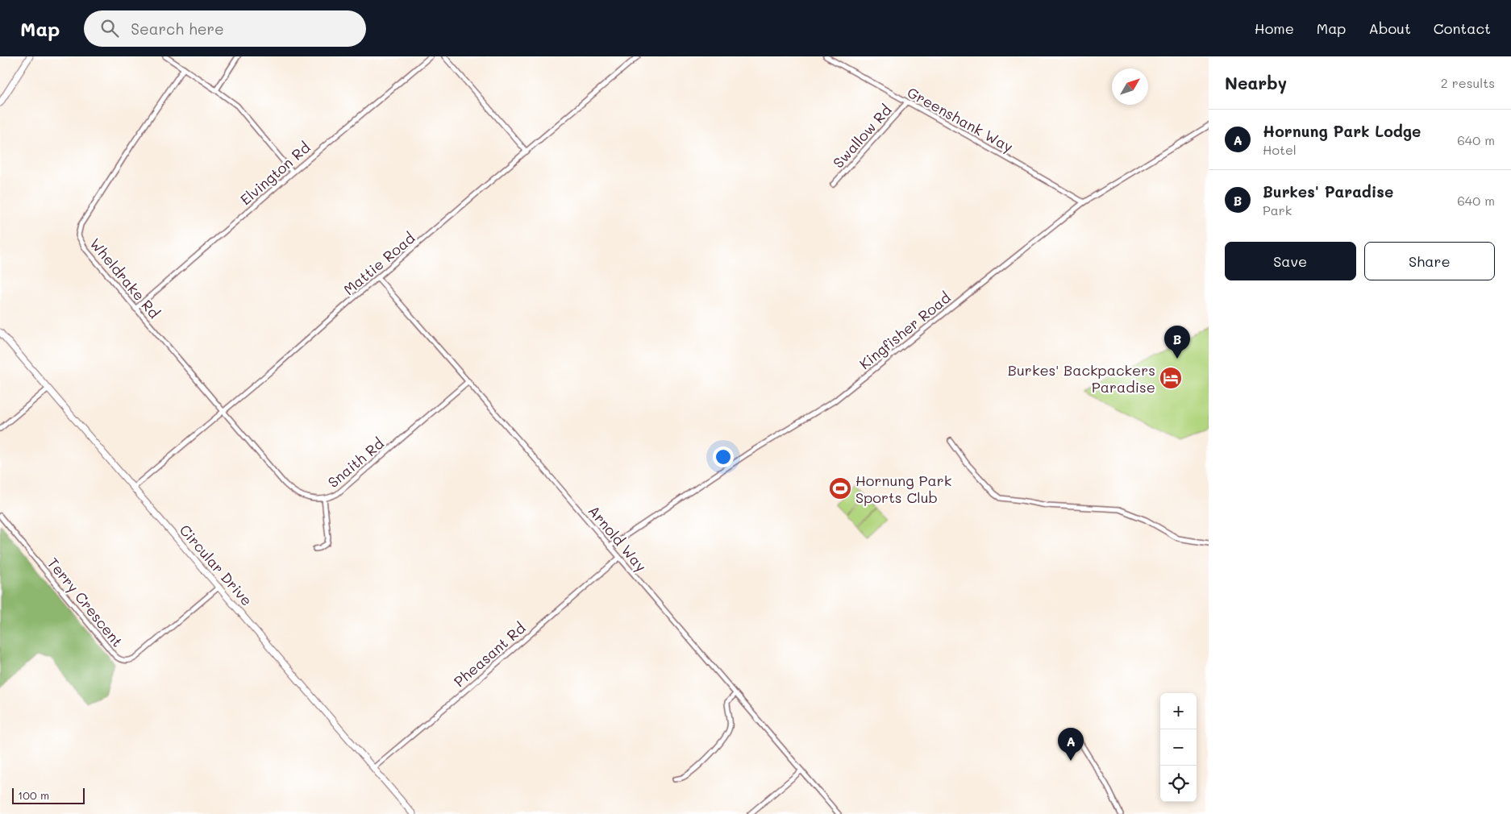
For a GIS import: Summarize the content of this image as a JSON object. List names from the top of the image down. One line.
{"streets":{"street":["Greenshank Way","Swallow Rd","Elvington Rd","Mattie Road","Wheldrake Rd","Kingfisher Road","Snaith Rd","Arnold Way","Circular Drive","Terry Crescent","Pheasant Rd"]},"crossings":[["Greenshank Way","Swallow Rd"],["Greenshank Way","Kingfisher Road"],["Elvington Rd","Wheldrake Rd"],["Mattie Road","Wheldrake Rd"],["Mattie Road","Snaith Rd"],["Mattie Road","Arnold Way"],["Mattie Road","Circular Drive"],["Wheldrake Rd","Snaith Rd"],["Kingfisher Road","Arnold Way"],["Snaith Rd","Arnold Way"],["Arnold Way","Pheasant Rd"],["Circular Drive","Terry Crescent"],["Circular Drive","Pheasant Rd"]],"places":{"hotel":["Burkes' Backpackers Paradise"],"sports":["Hornung Park Sports Club"]},"scale_bar":"100 m","north":"top right","page":{"header":"Map","search":"Search here","nav":["Home","Map","About","Contact"],"heading":["Nearby","2 results"],"list":[{"mark":"A","name":"Hornung Park Lodge","note":"Hotel","value":"640 m"},{"mark":"B","name":"Burkes' Paradise","note":"Park","value":"640 m"}],"buttons":["Save","Share"],"pins":["B","A"],"map_buttons":["+","−"],"scale":"100 m"}}
